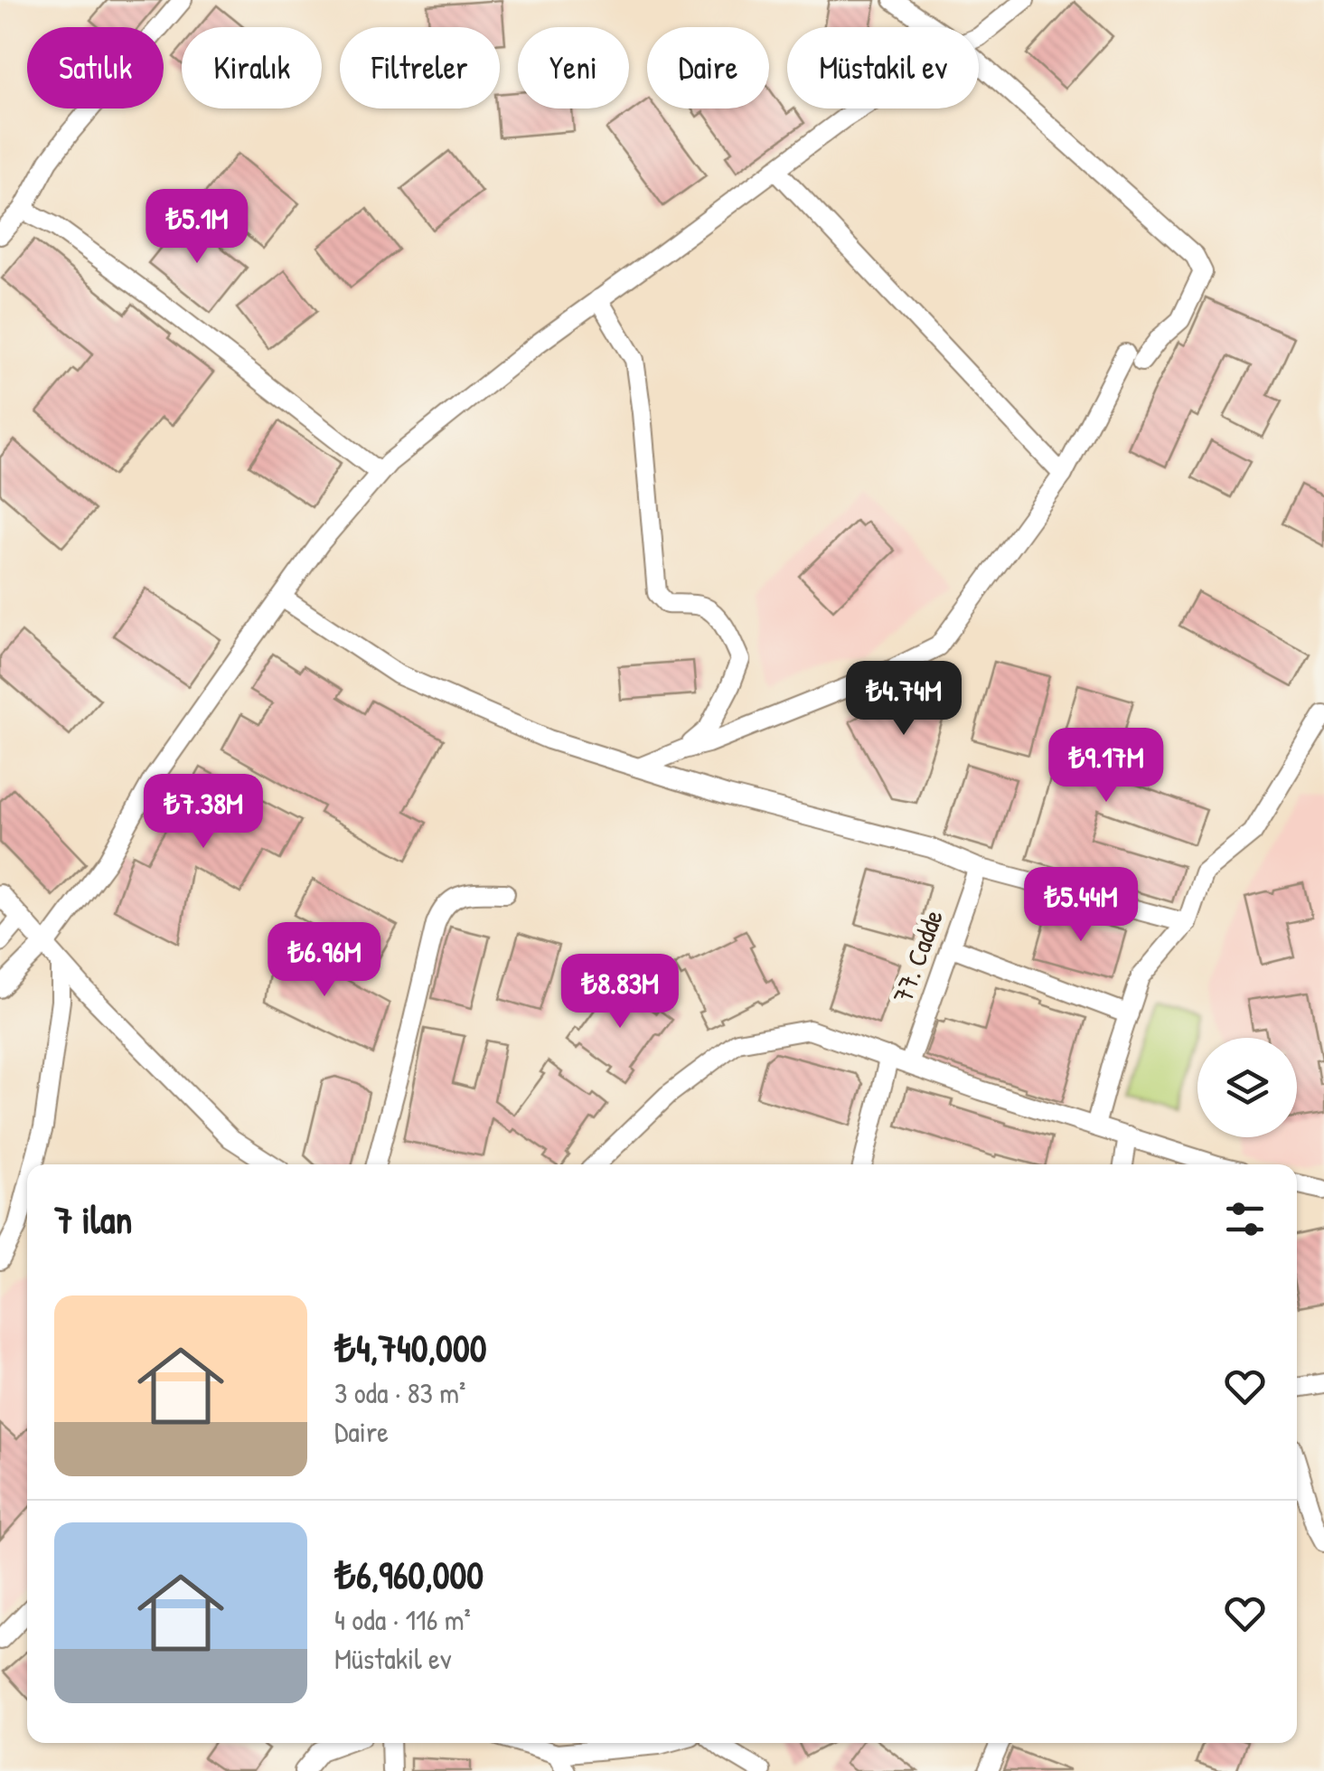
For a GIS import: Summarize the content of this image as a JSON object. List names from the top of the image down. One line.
{"streets":{"street":["77. Cadde"]},"page":{"chip":["Satılık","Kiralık","Filtreler","Yeni","Daire","Müstakil ev"],"price":["₺5.1M","₺4.74M","₺9.17M","₺7.38M","₺5.44M","₺6.96M","₺8.83M"],"heading":"7 ilan","list":[{"name":"₺4,740,000","note":"3 oda · 83 m² · Daire"},{"name":"₺6,960,000","note":"4 oda · 116 m² · Müstakil ev"}]}}
